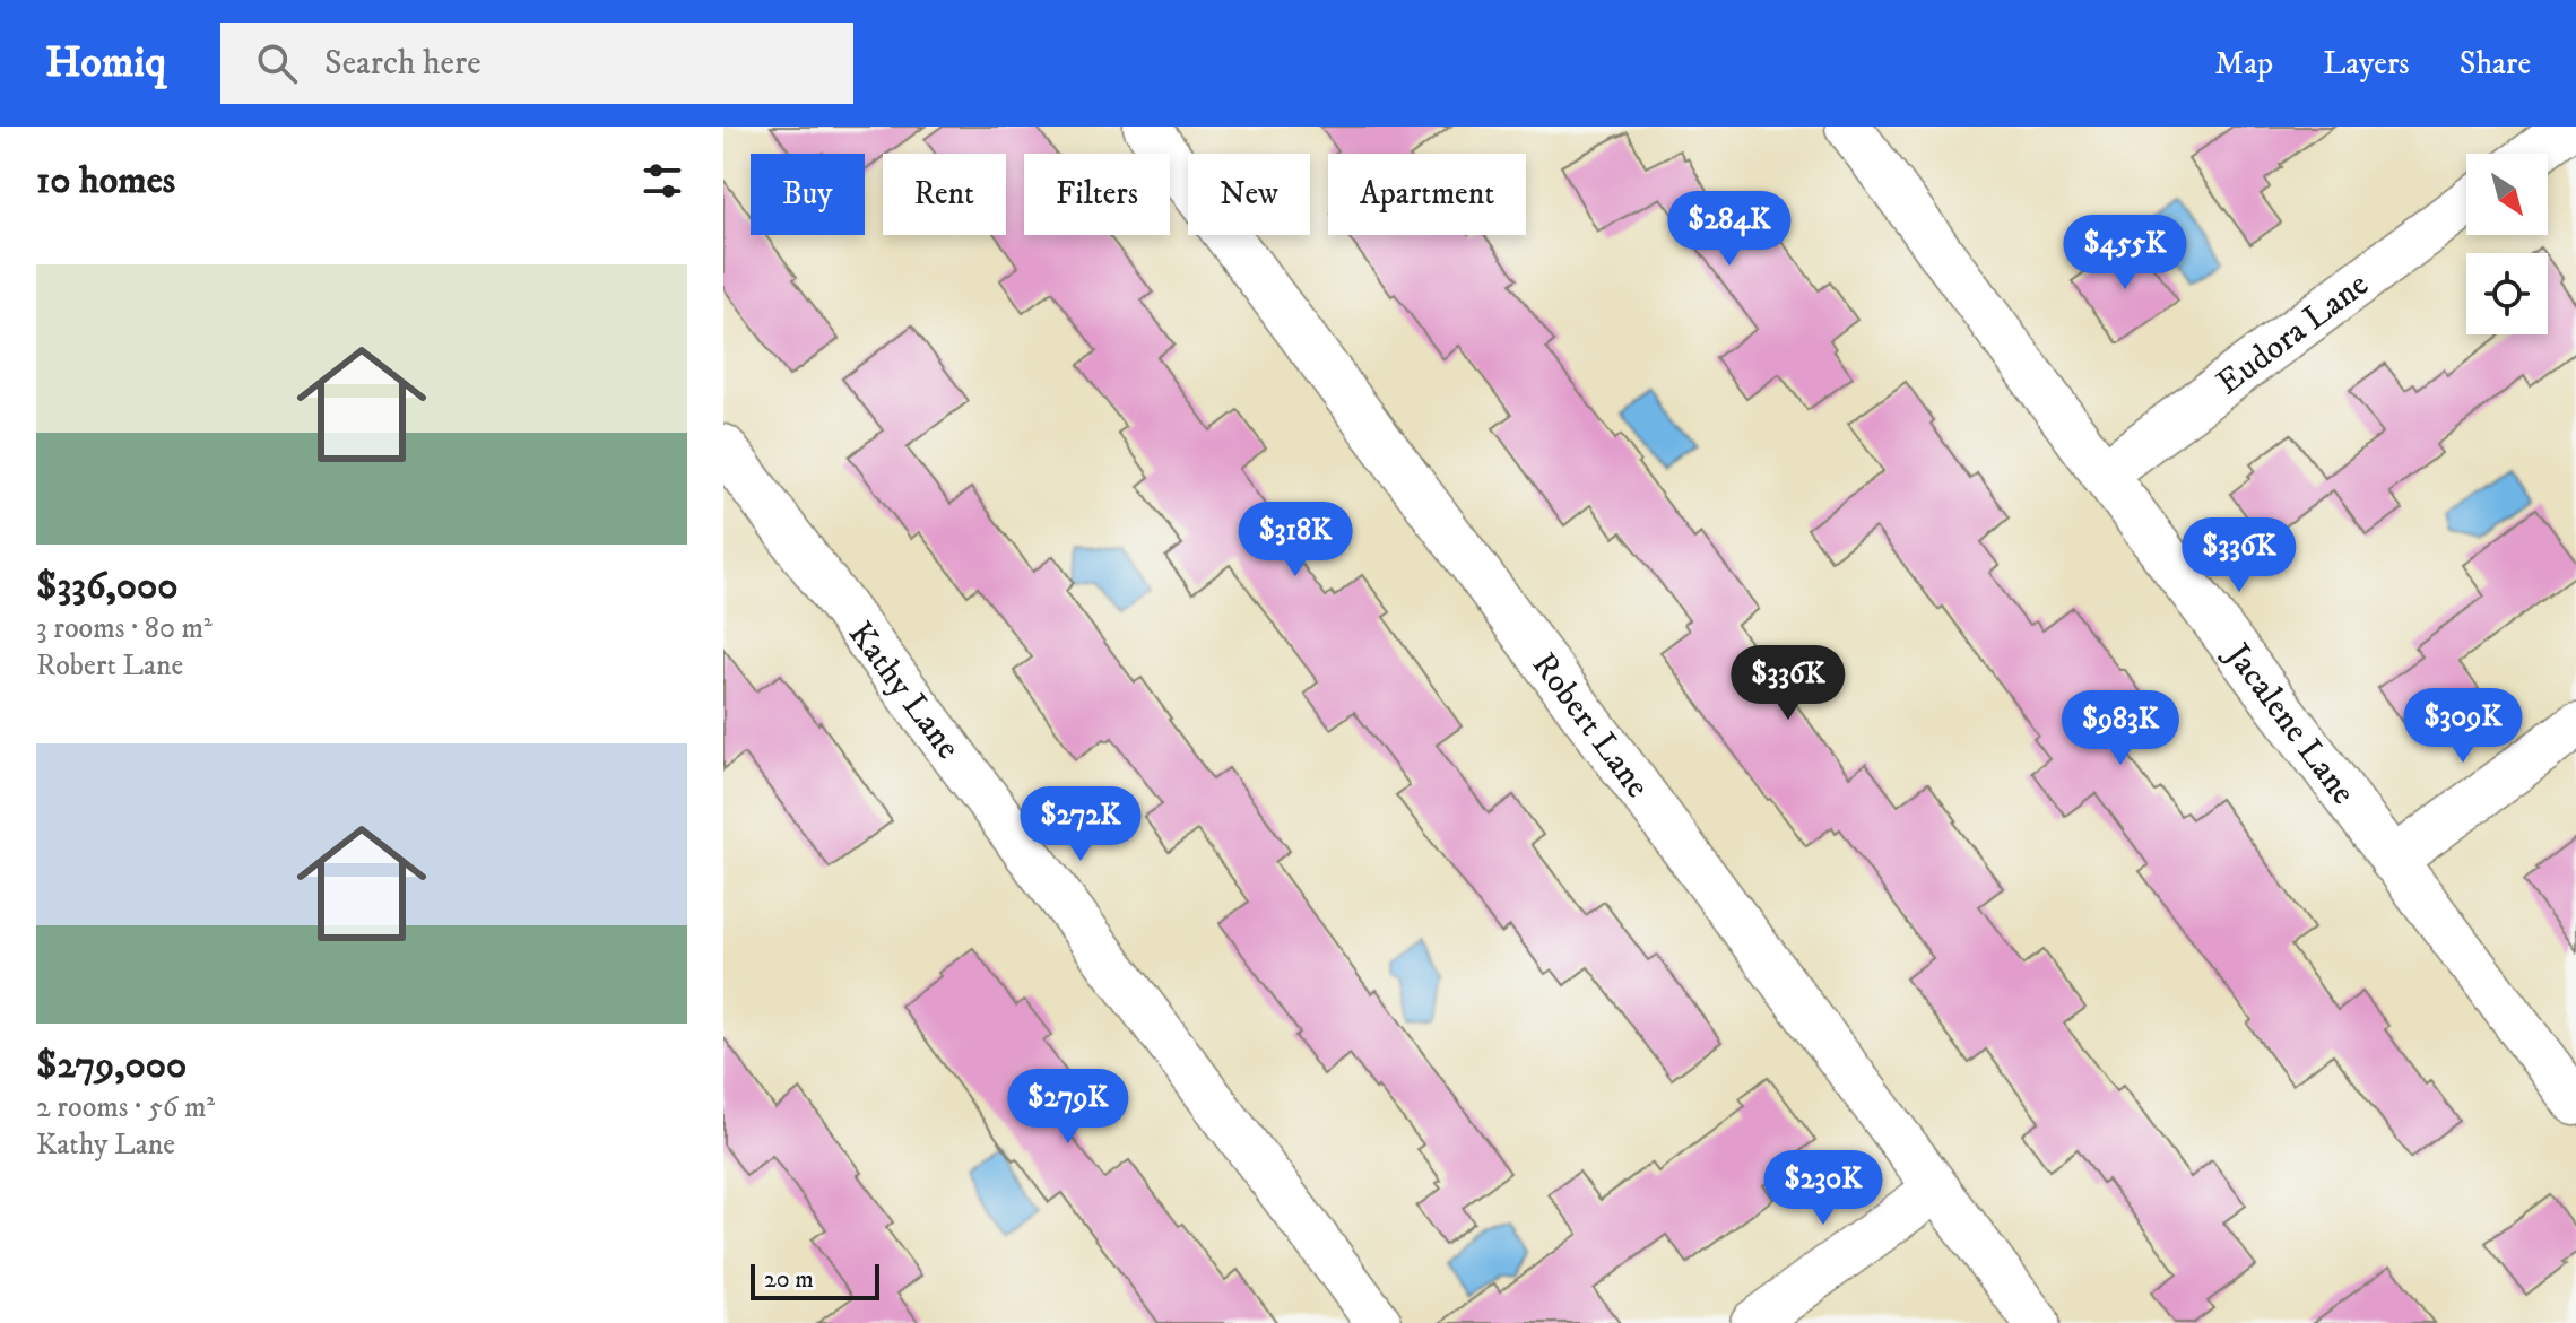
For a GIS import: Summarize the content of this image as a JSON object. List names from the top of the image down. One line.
{"streets":{"street":["Eudora Lane","Kathy Lane","Robert Lane","Jacalene Lane"]},"crossings":[["Eudora Lane","Jacalene Lane"]],"scale_bar":"20 m","north":"bottom right","page":{"header":"Homiq","search":"Search here","nav":["Map","Layers","Share"],"heading":"10 homes","chip":["Buy","Rent","Filters","New","Apartment"],"price":["$284K","$455K","$318K","$336K","$336K","$309K","$983K","$272K","$279K","$230K"],"list":[{"name":"$336,000","note":"3 rooms · 80 m² · Robert Lane"},{"name":"$279,000","note":"2 rooms · 56 m² · Kathy Lane"}],"scale":"20 m"}}
